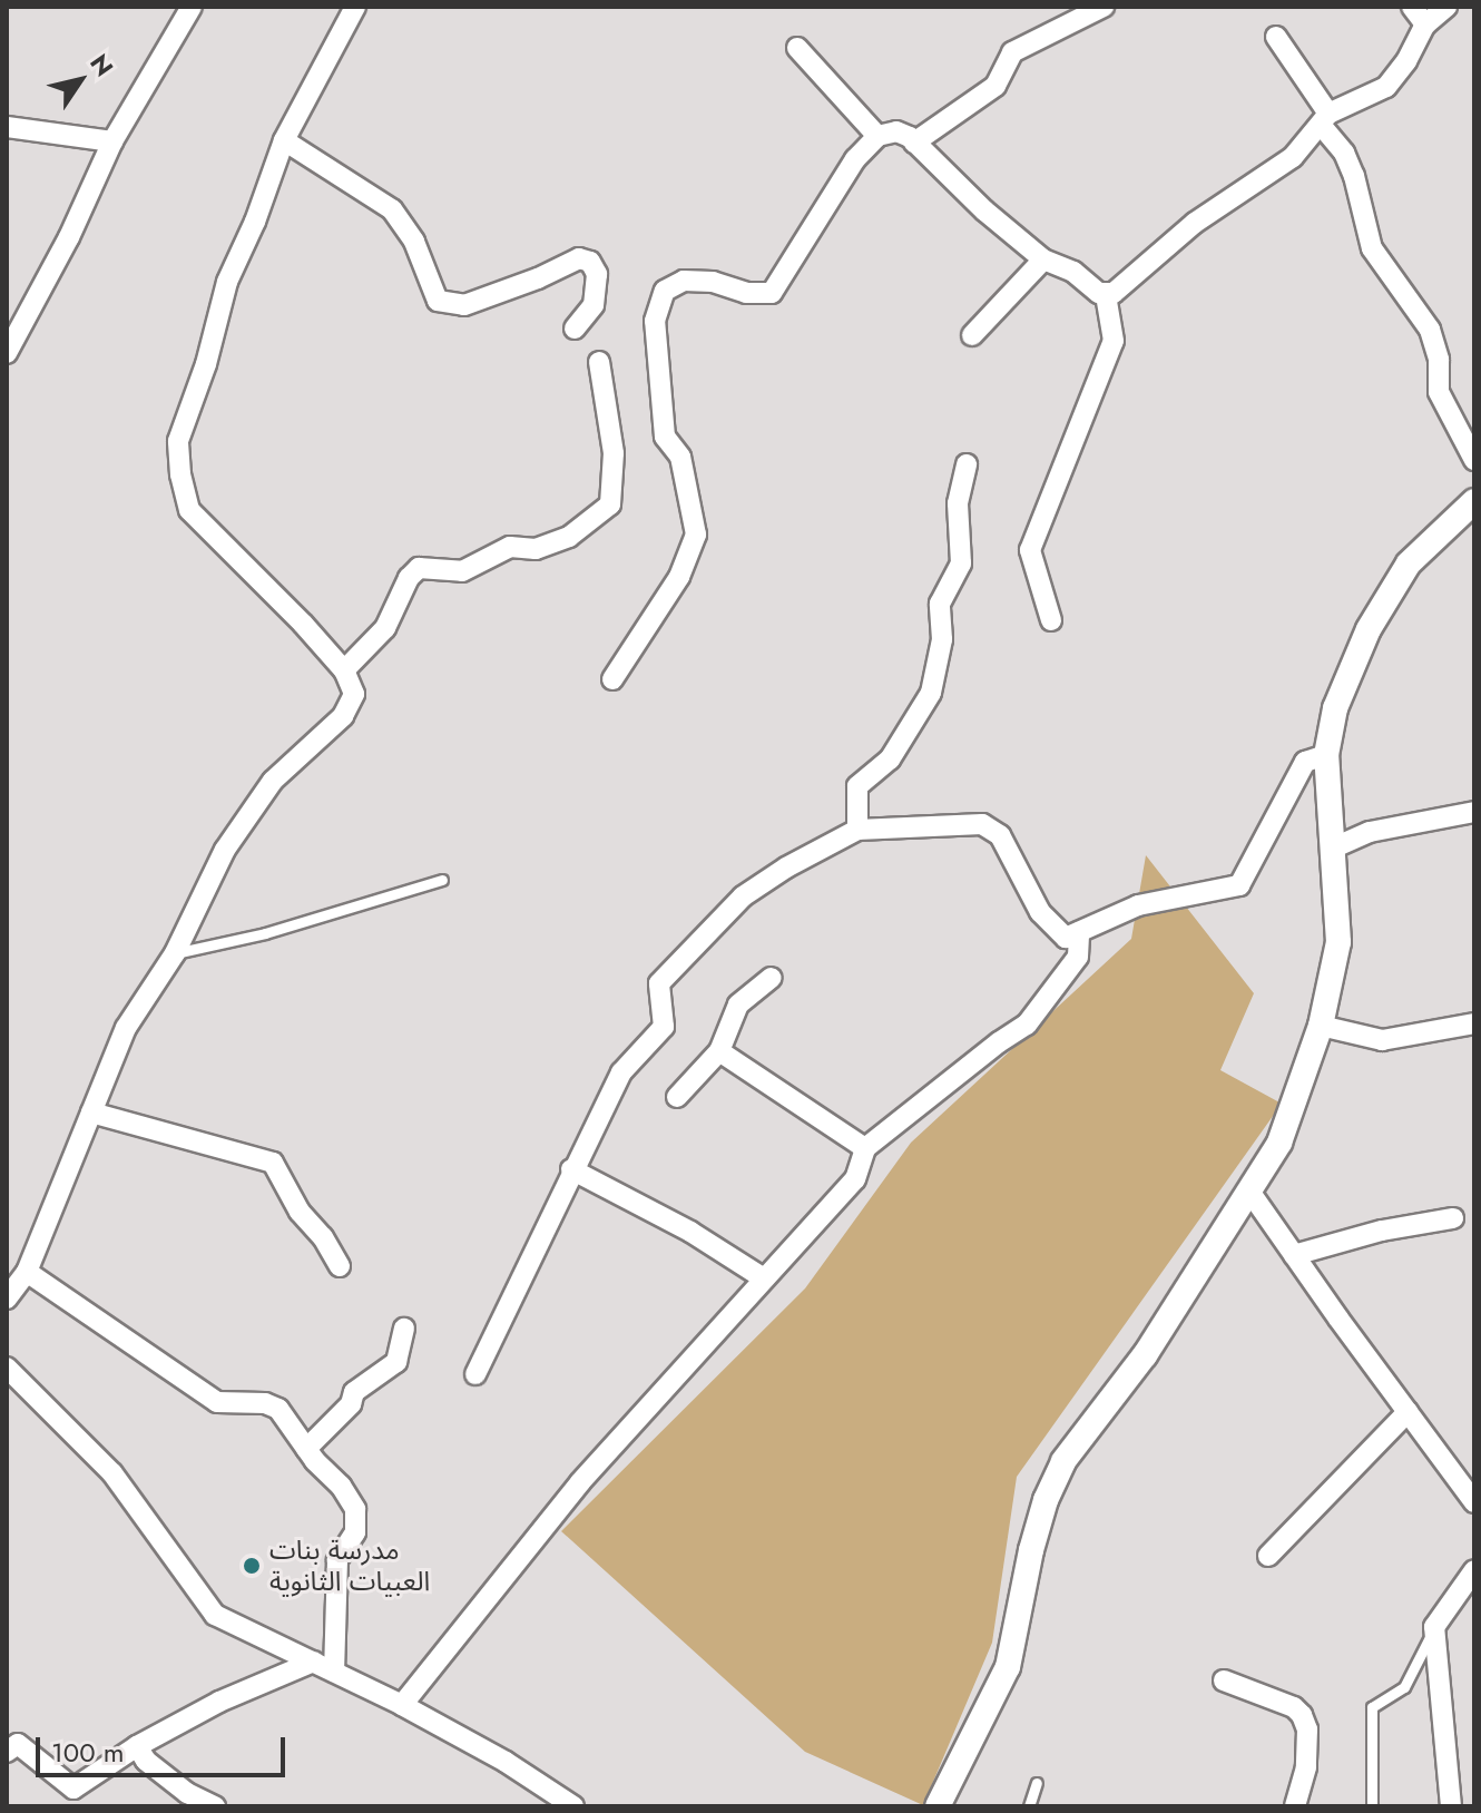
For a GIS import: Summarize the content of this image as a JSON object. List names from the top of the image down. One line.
{"places":["مدرسة بنات العبيات الثانوية"],"scale_bar":"100 m","north":"top right"}
